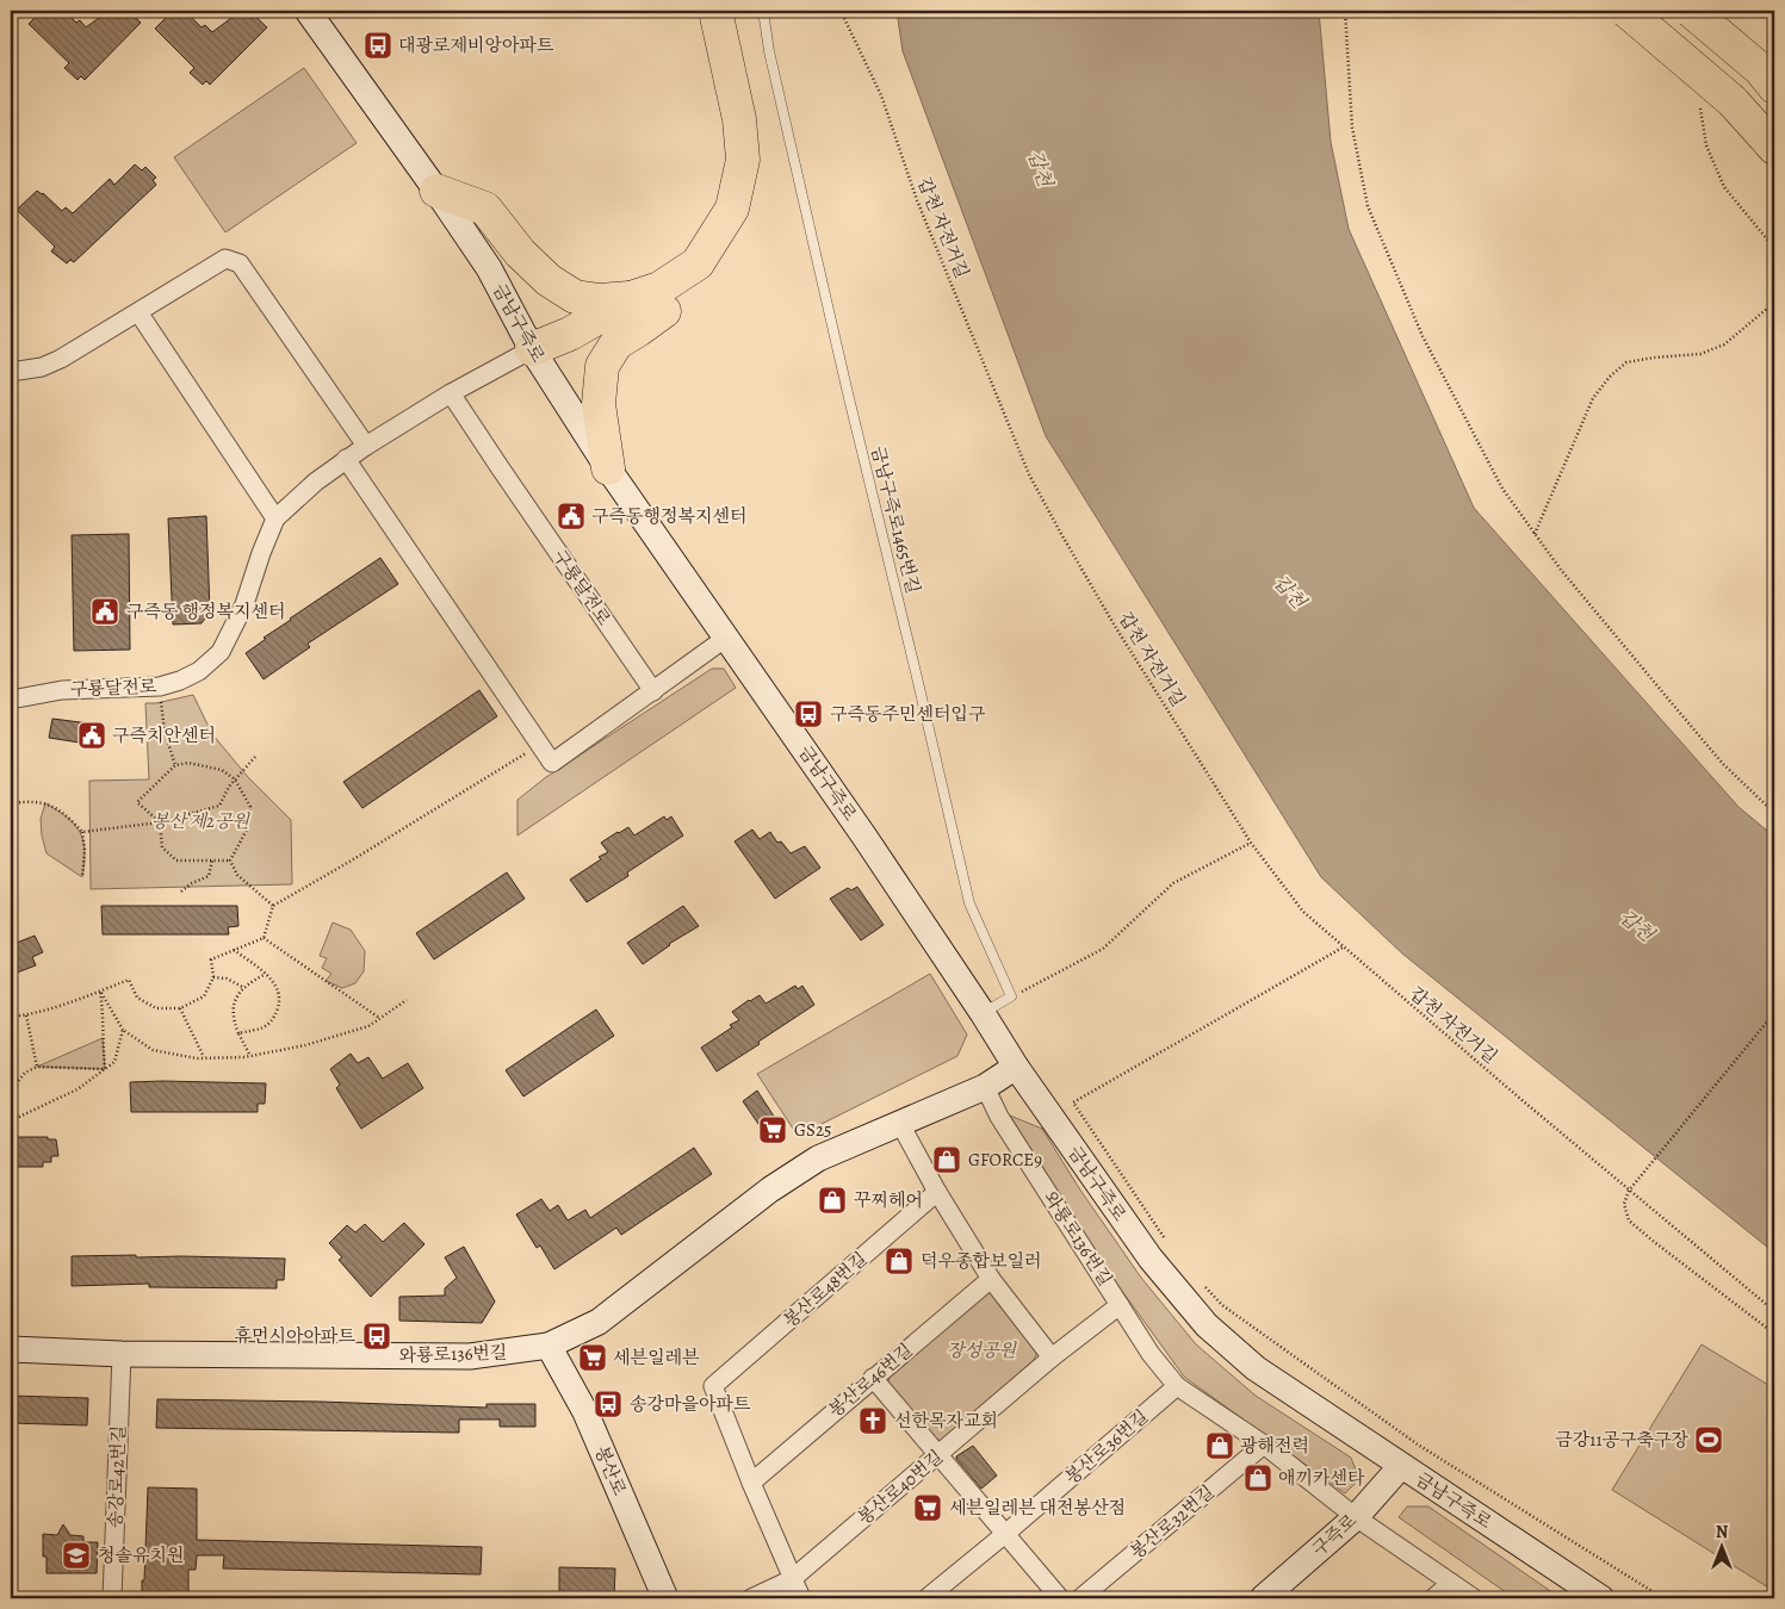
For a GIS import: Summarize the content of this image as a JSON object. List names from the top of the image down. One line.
{"streets":{"main road":["금남구즉로","와룡로136번길","봉산로","구즉로"],"street":["구룡달전로","봉산로48번길","봉산로46번길","봉산로36번길","송강로42번길","봉산로40번길","봉산로32번길"],"lane":["금남구즉로1465번길"],"path":["갑천 자전거길"]},"crossings":[["금남구즉로","구룡달전로"],["금남구즉로","와룡로136번길"],["금남구즉로","구즉로"],["와룡로136번길","봉산로36번길"],["와룡로136번길","봉산로"],["와룡로136번길","송강로42번길"],["와룡로136번길","봉산로40번길"],["와룡로136번길","봉산로32번길"],["와룡로136번길","구즉로"],["봉산로48번길","봉산로46번길"]],"water":["갑천"],"parks":["봉산 제2공원","장성공원"],"places":{"bus stop":["대광로제비앙아파트","구즉동주민센터입구","휴먼시아아파트","송강마을아파트"],"public building":["구즉동행정복지센터","구즉동 행정복지센터","구즉치안센터"],"supermarket":["GS25","세븐일레븐","세븐일레븐 대전봉산점"],"shop":["GFORCE9","꾸찌헤어","덕우종합보일러","광해전력","애끼카센타"],"church":["선한목자교회"],"sports":["금강11공구축구장"],"school or university":["청솔유치원"]},"north":"top"}
